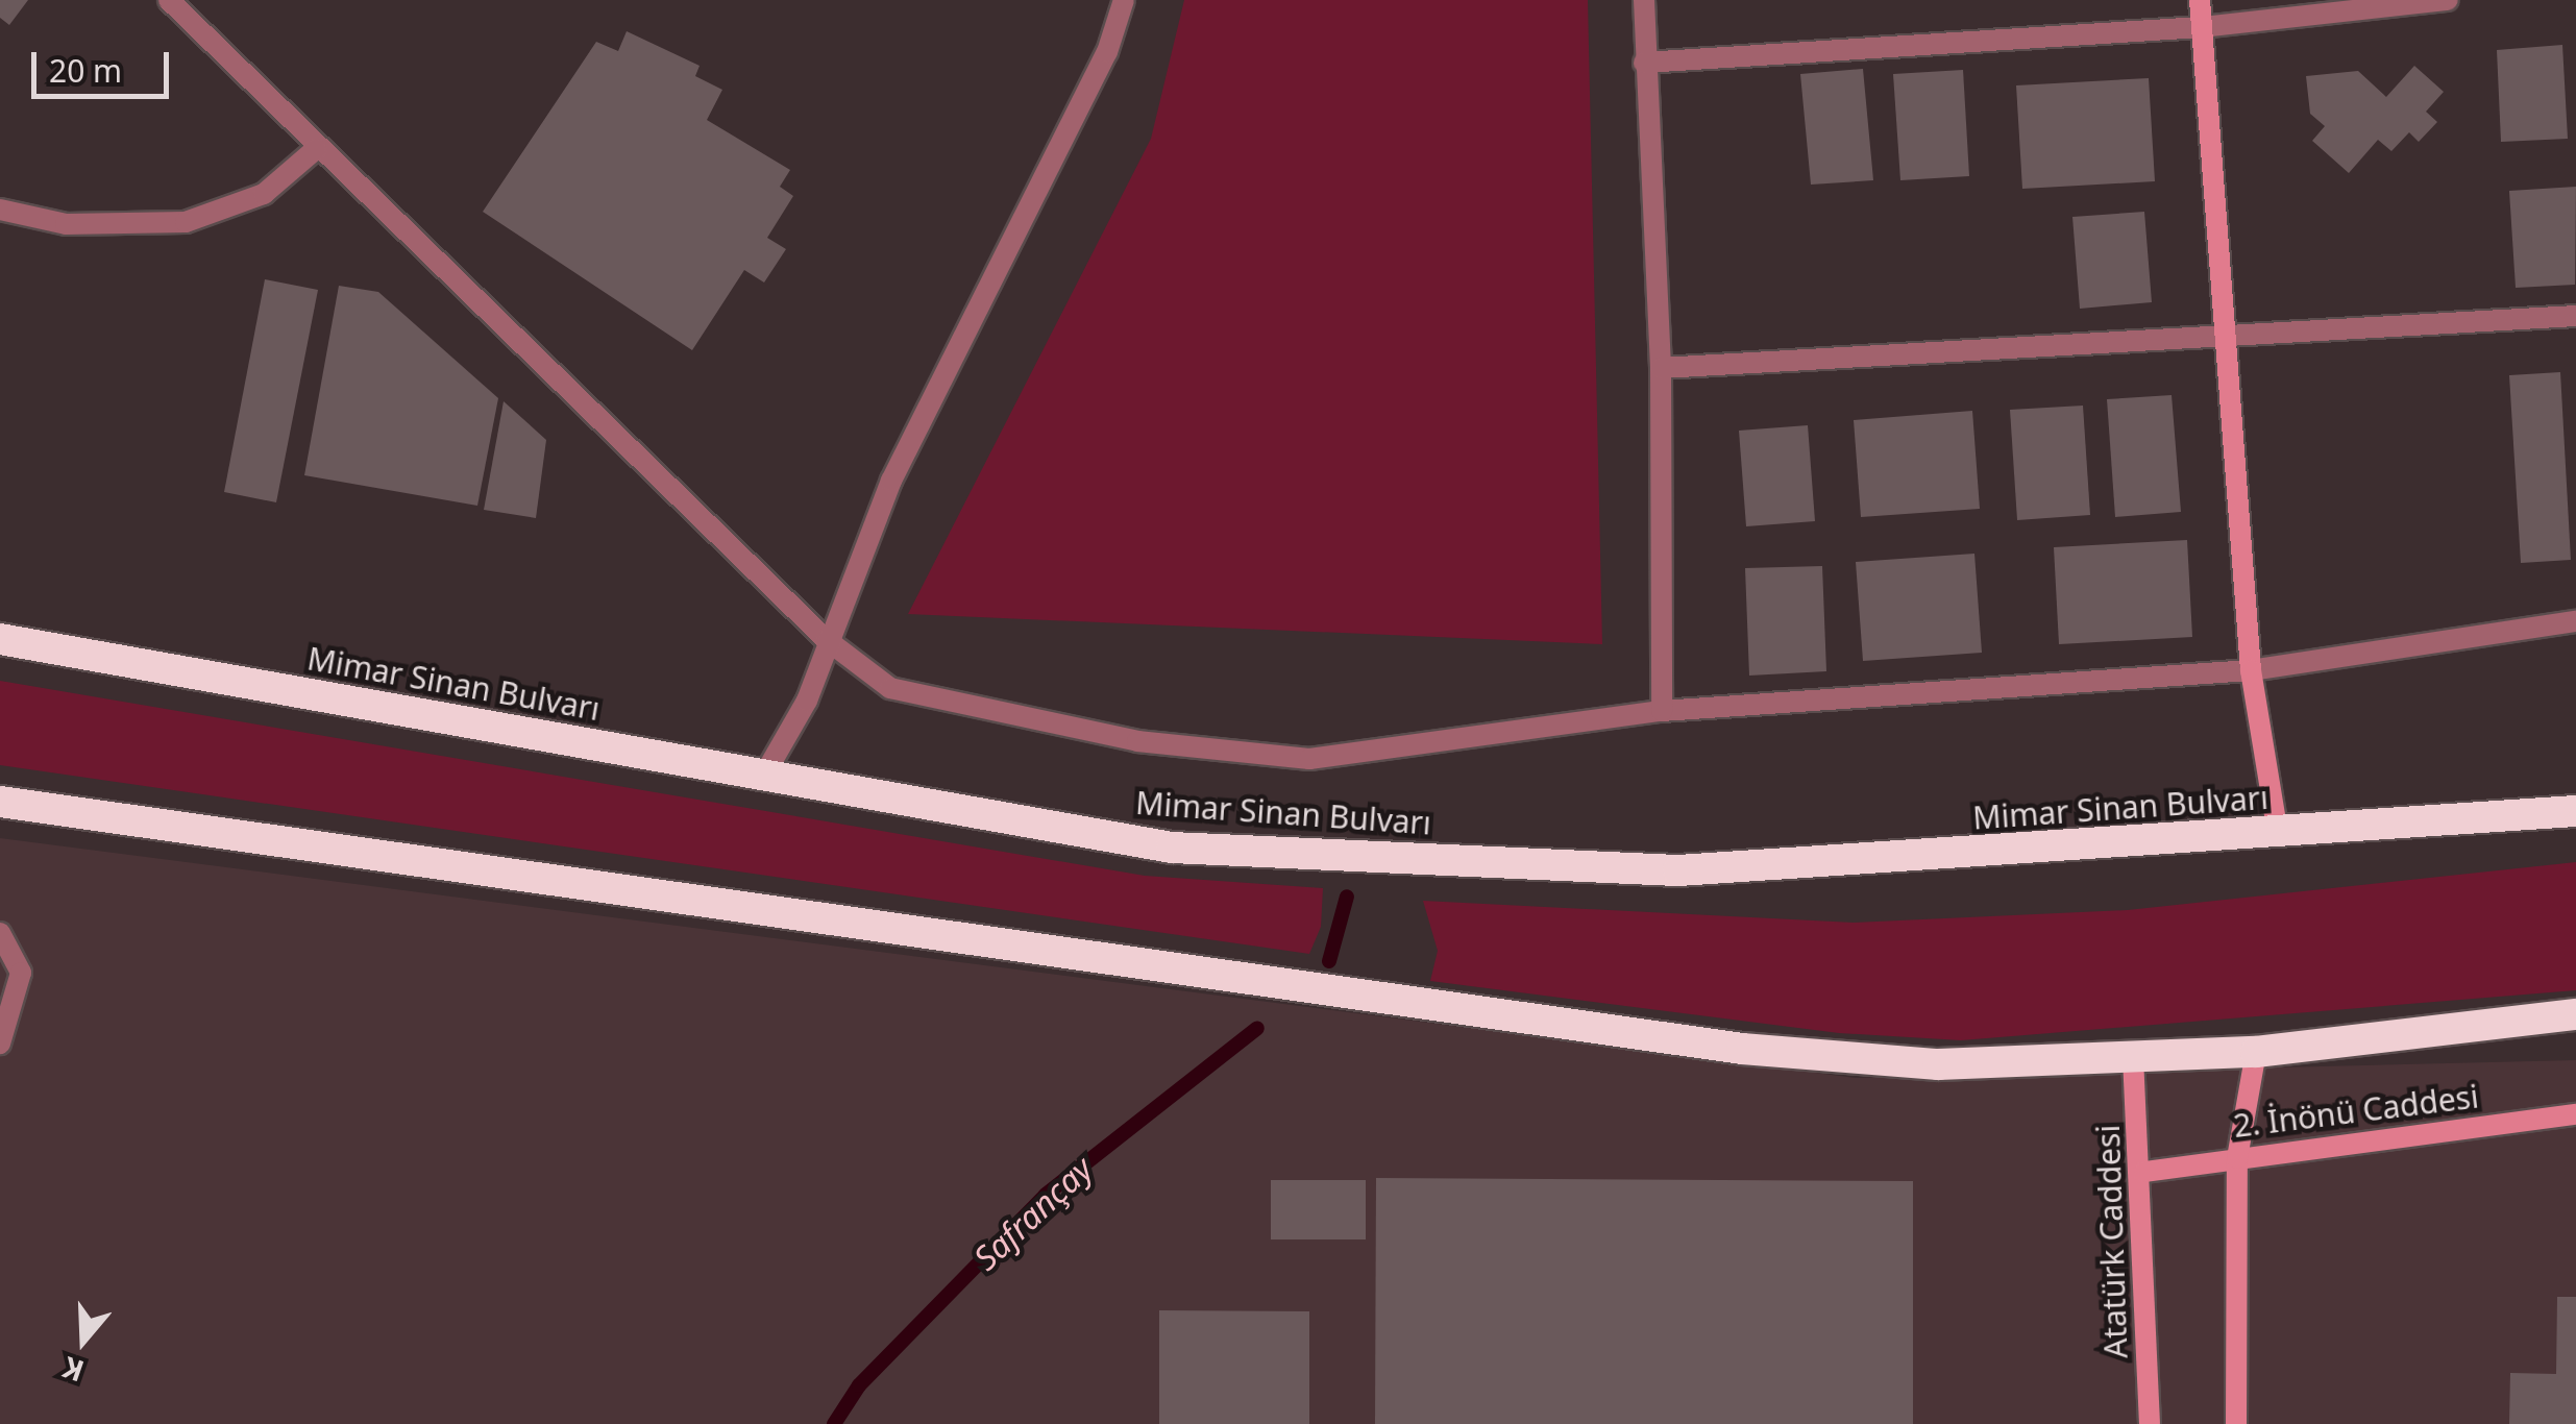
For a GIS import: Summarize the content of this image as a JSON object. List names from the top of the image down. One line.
{"streets":{"highway":["Mimar Sinan Bulvarı"],"street":["2. İnönü Caddesi","Atatürk Caddesi"]},"crossings":[["2. İnönü Caddesi","Atatürk Caddesi"]],"water":["Safrançay"],"scale_bar":"20 m","north":"bottom"}
